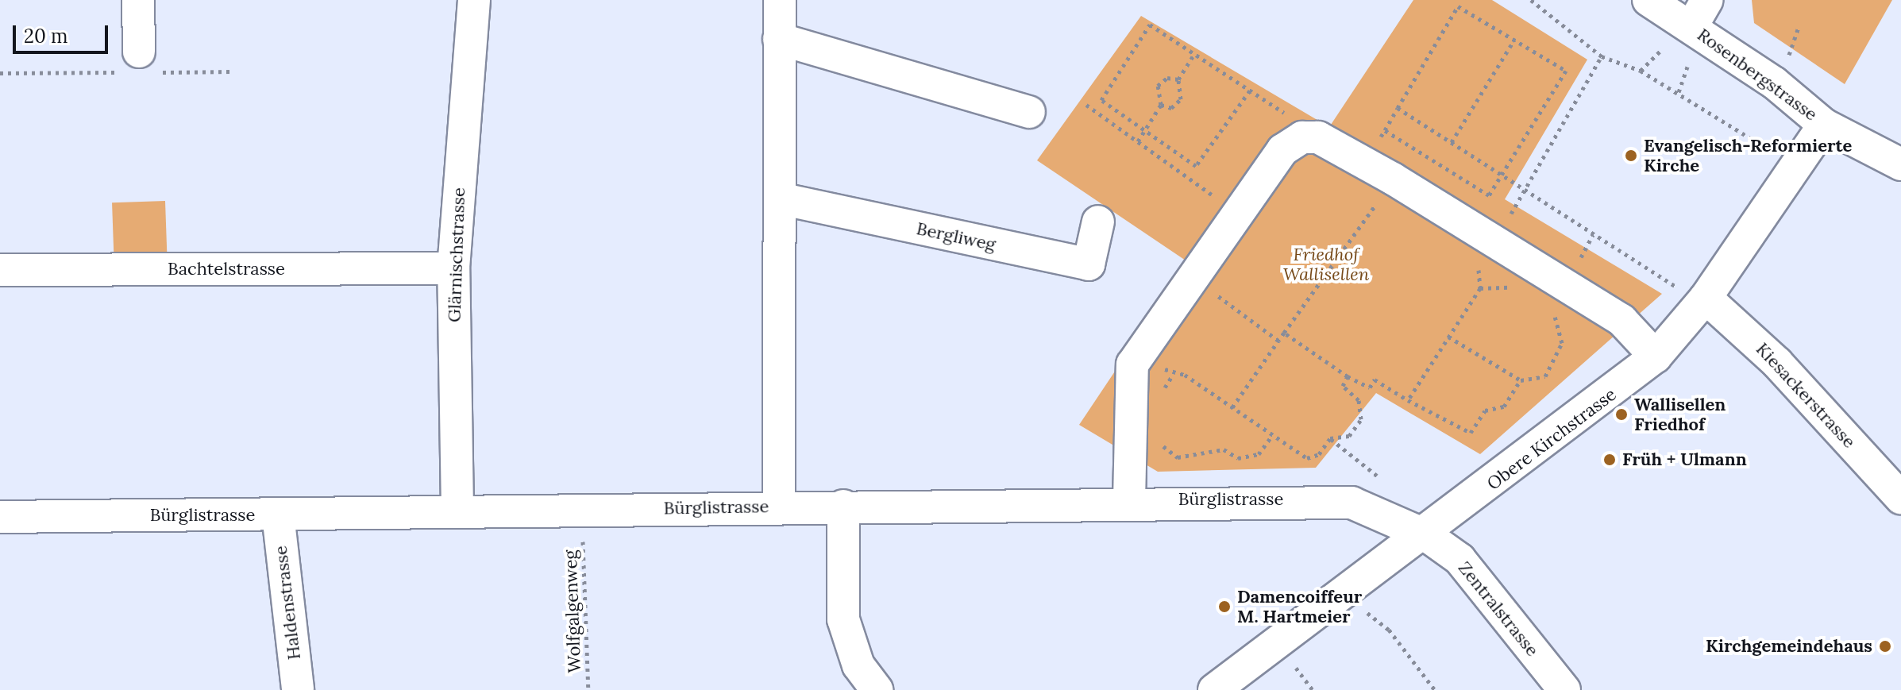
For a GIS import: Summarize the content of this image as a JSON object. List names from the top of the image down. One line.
{"streets":{"street":["Rosenbergstrasse","Bergliweg","Glärnischstrasse","Bachtelstrasse","Kiesackerstrasse","Obere Kirchstrasse","Bürglistrasse","Haldenstrasse","Zentralstrasse"],"path":["Wolfgalgenweg"]},"crossings":[["Rosenbergstrasse","Obere Kirchstrasse"],["Glärnischstrasse","Bachtelstrasse"],["Glärnischstrasse","Bürglistrasse"],["Kiesackerstrasse","Obere Kirchstrasse"],["Obere Kirchstrasse","Bürglistrasse"],["Obere Kirchstrasse","Zentralstrasse"],["Bürglistrasse","Haldenstrasse"],["Bürglistrasse","Zentralstrasse"]],"parks":["Friedhof Wallisellen"],"places":["Evangelisch-Reformierte Kirche","Wallisellen Friedhof","Früh + Ulmann","Damencoiffeur M. Hartmeier","Kirchgemeindehaus"],"scale_bar":"20 m"}
